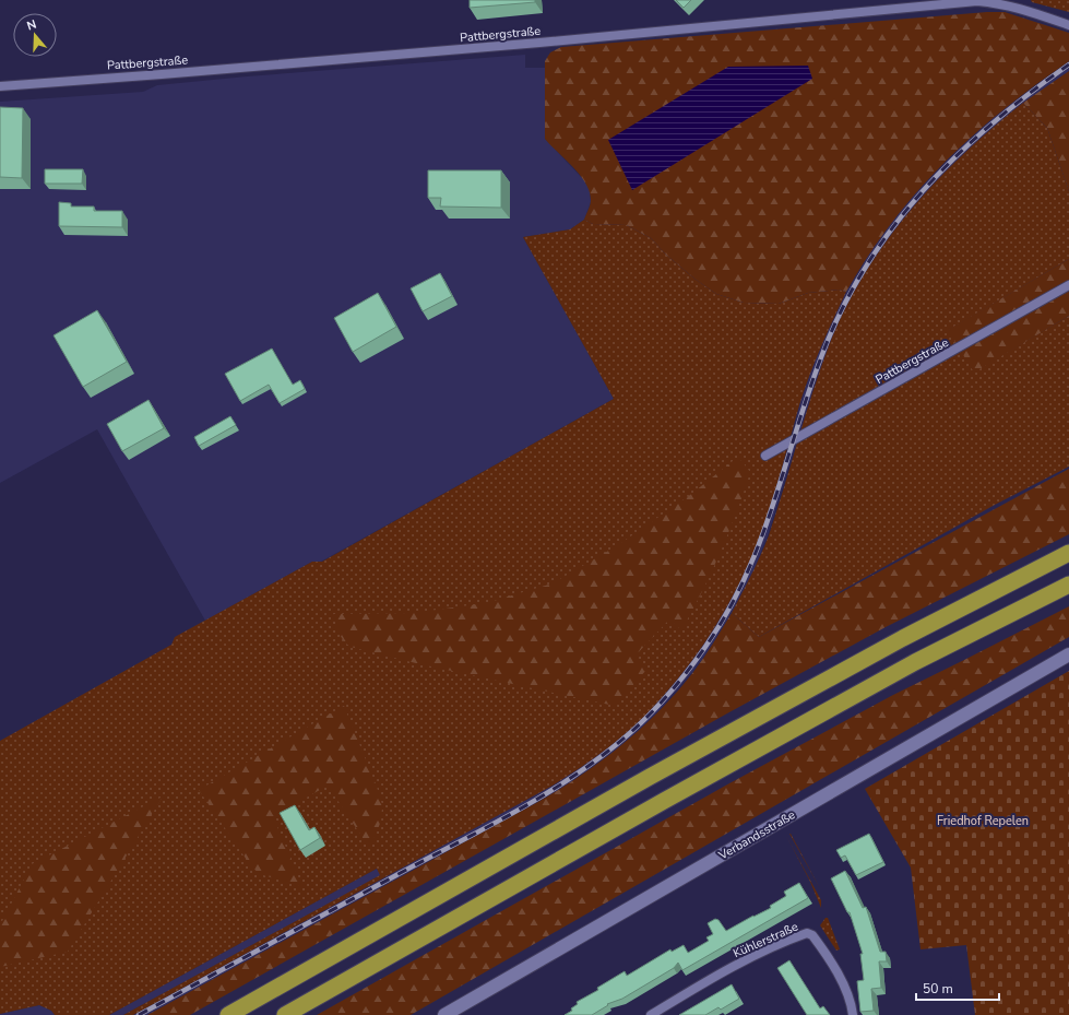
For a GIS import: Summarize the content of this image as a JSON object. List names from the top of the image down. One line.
{"streets":{"main road":["Verbandsstraße"],"street":["Pattbergstraße","Kühlerstraße"]},"parks":["Friedhof Repelen"],"scale_bar":"50 m","north":"top"}
